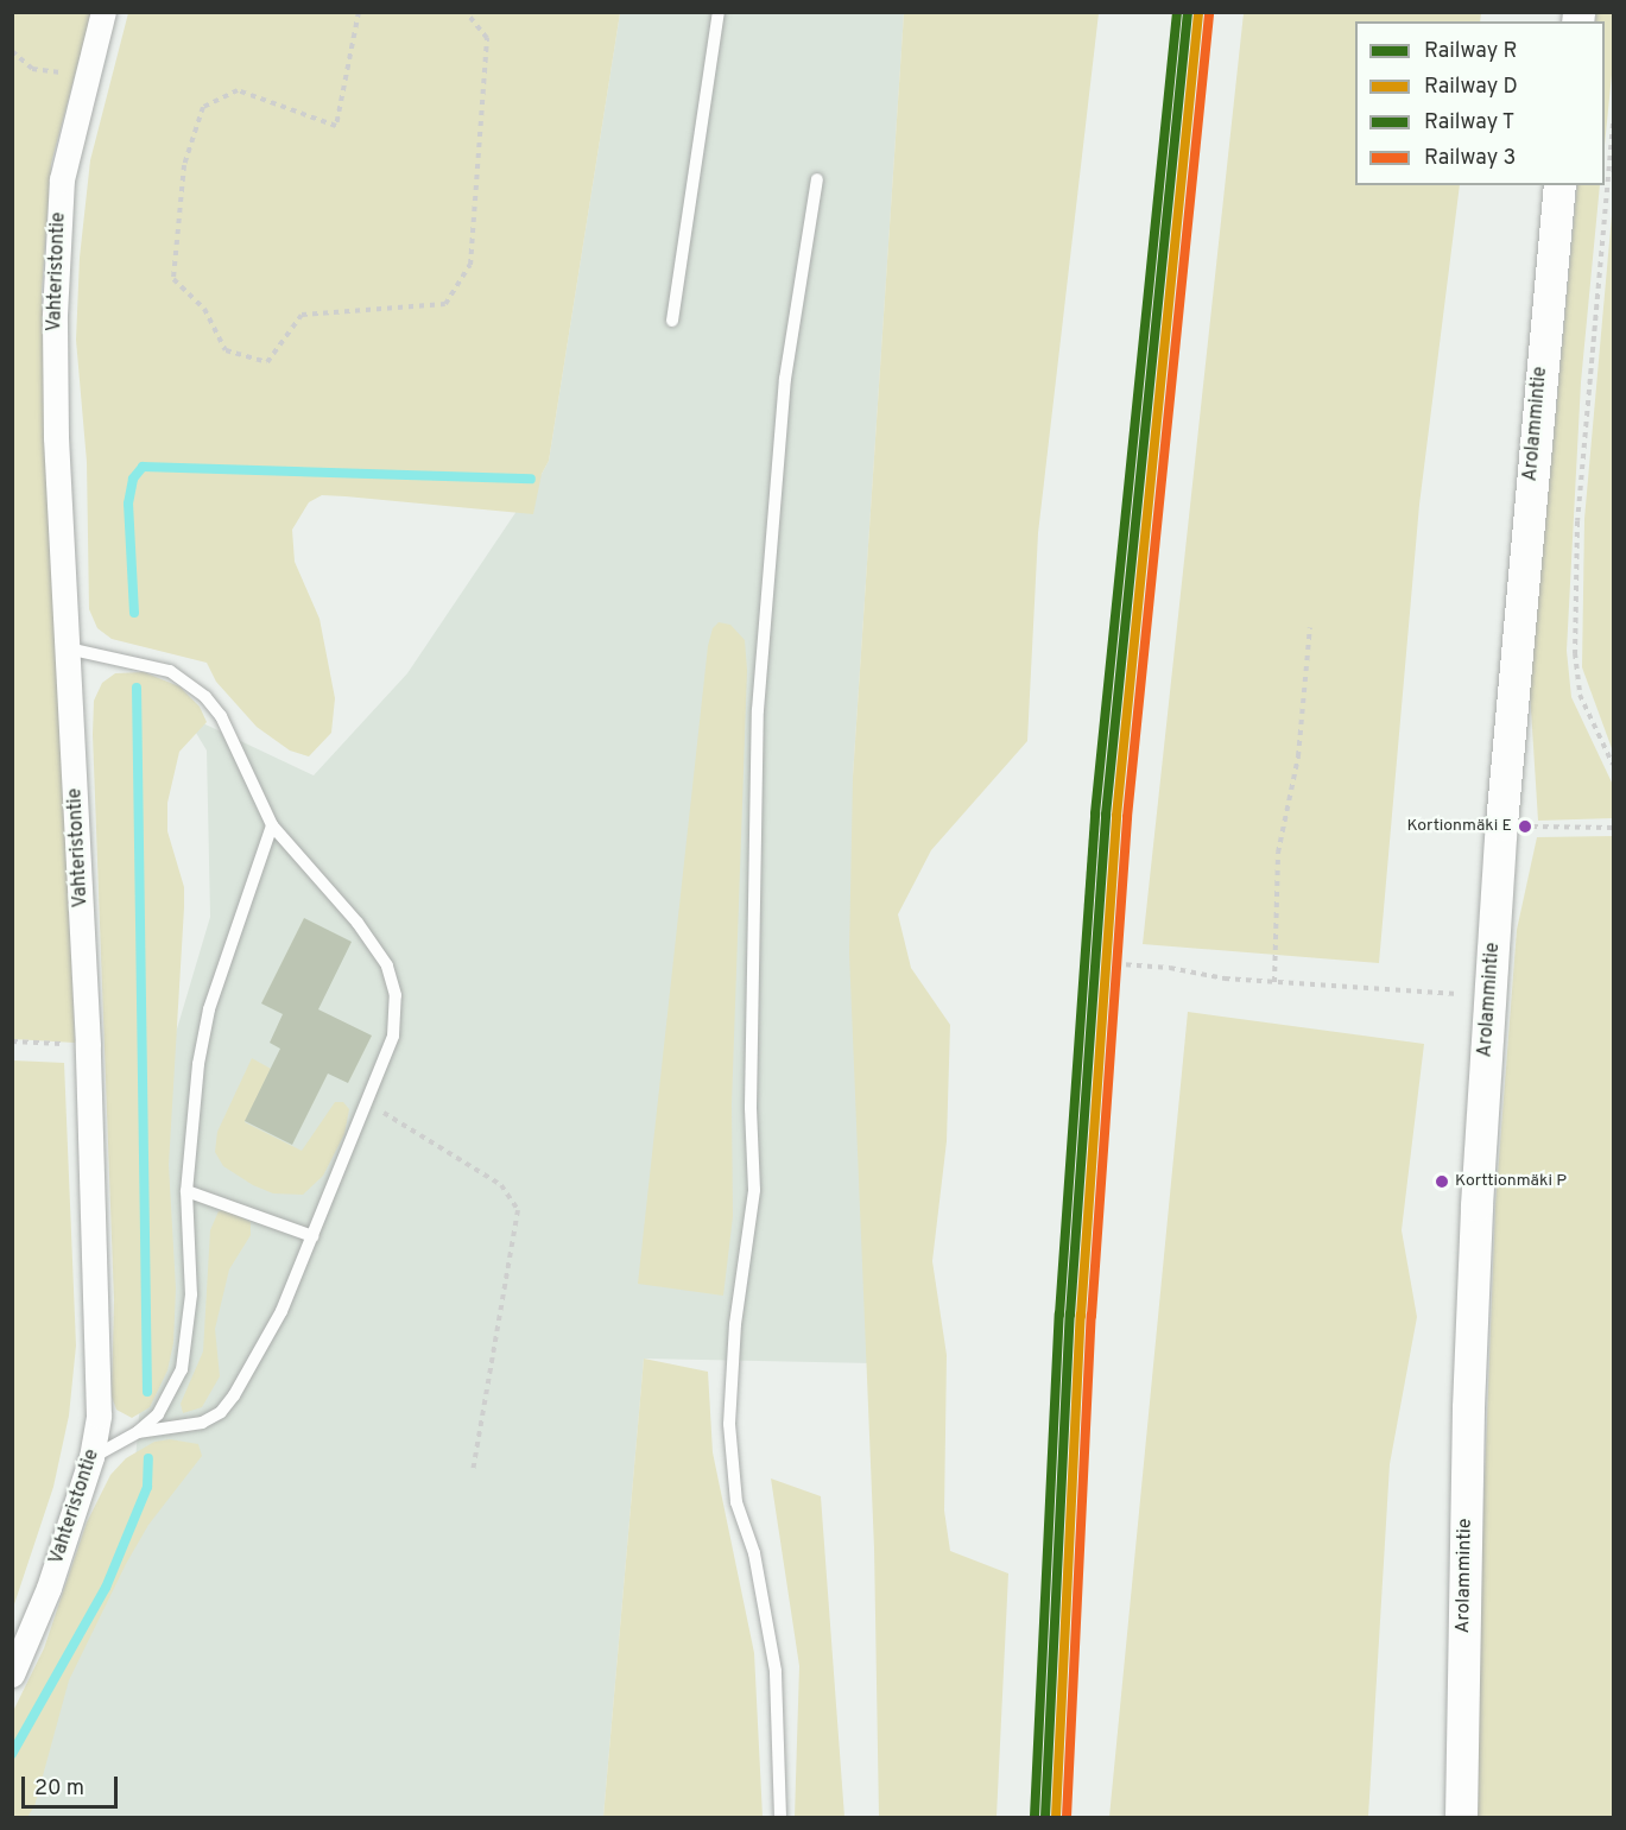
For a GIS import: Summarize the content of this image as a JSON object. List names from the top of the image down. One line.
{"streets":{"street":["Vahteristontie","Arolammintie"]},"places":["Kortionmäki E","Korttionmäki P"],"lines":["rail line R","rail line T","rail line D","rail line 3"],"legend":["Railway R","Railway D","Railway T","Railway 3"],"scale_bar":"20 m"}
